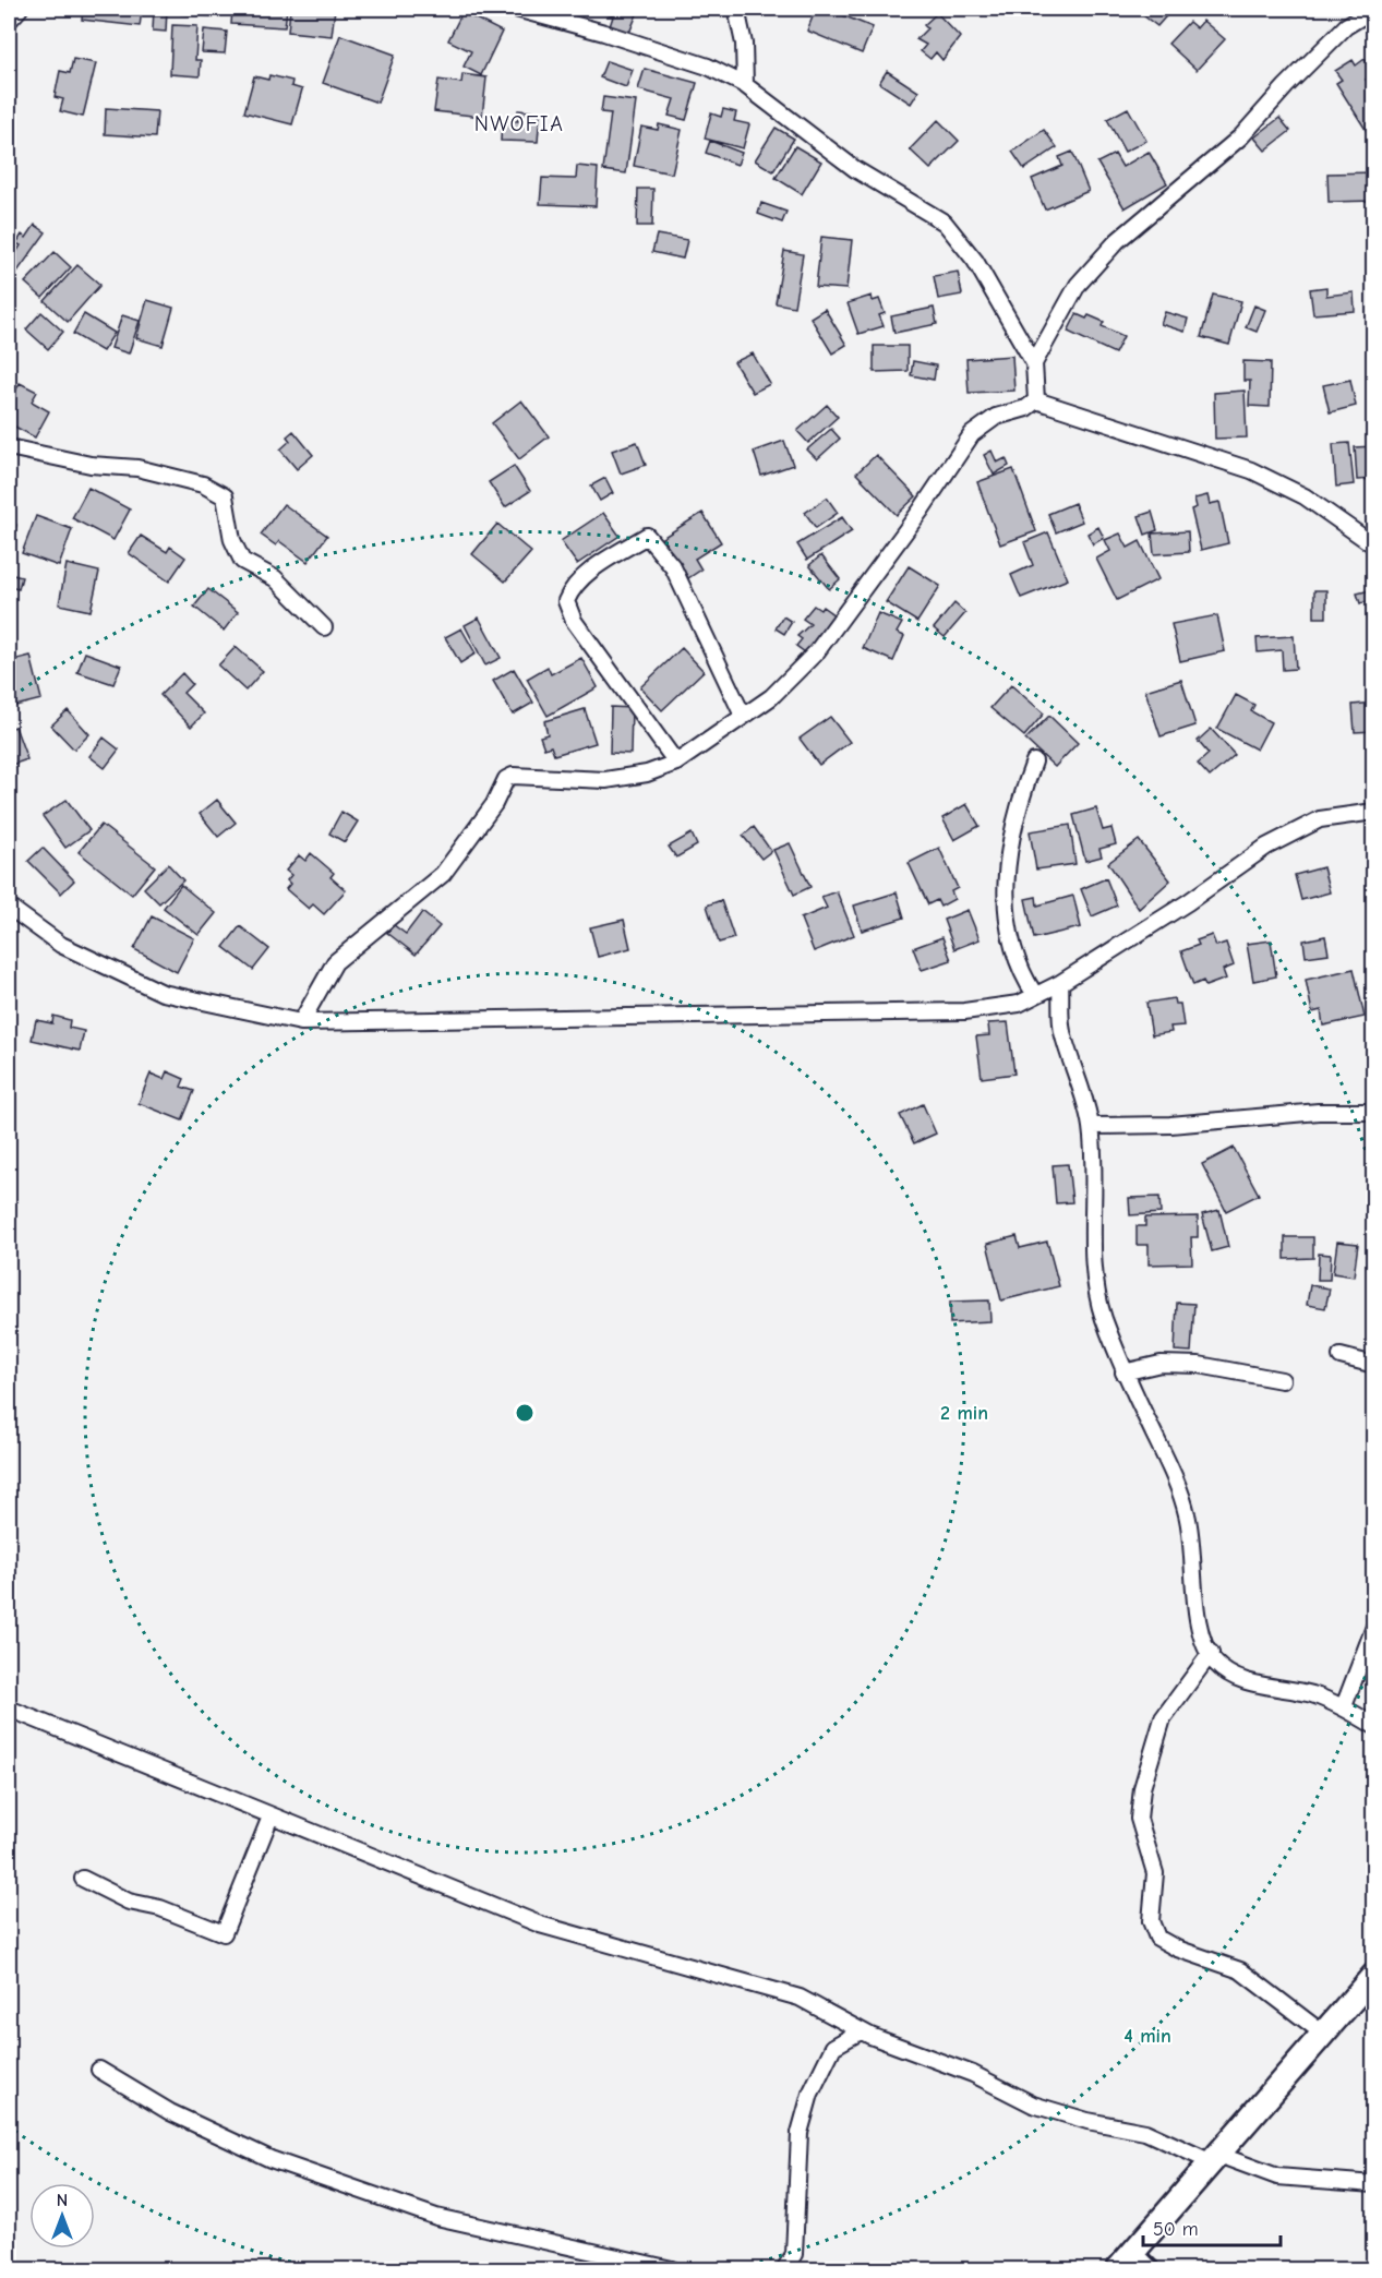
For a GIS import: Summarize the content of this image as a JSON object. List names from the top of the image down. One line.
{"districts":["NWOFIA"],"scale_bar":"50 m","north":"top","rings":["2 min","4 min"]}
